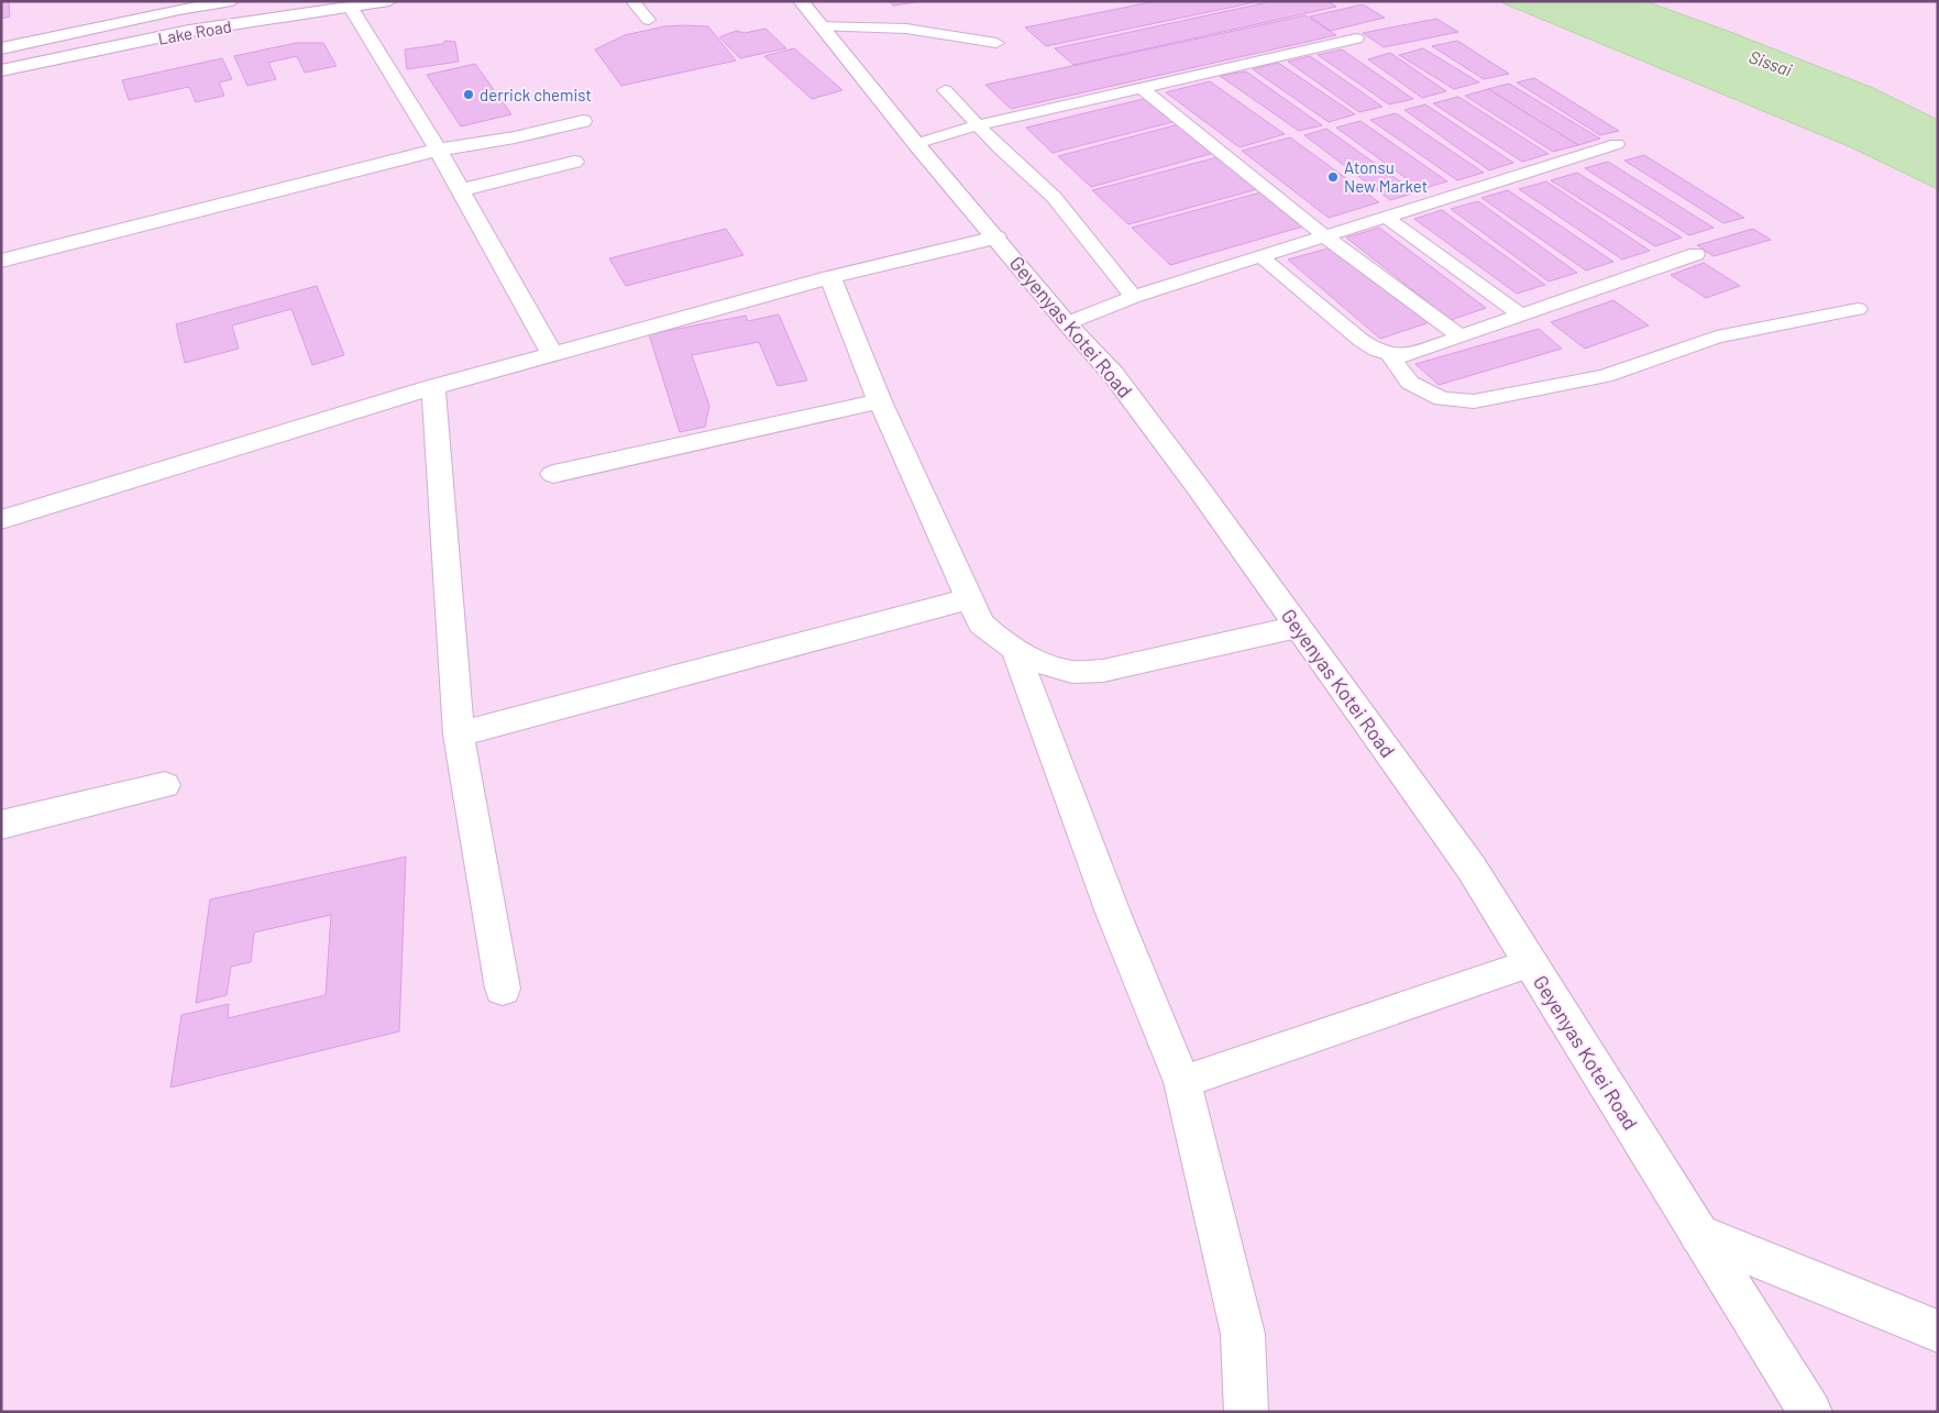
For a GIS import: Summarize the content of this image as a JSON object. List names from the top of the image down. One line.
{"streets":{"street":["Lake Road","Geyenyas Kotei Road"]},"water":["Sissai"],"places":["derrick chemist","Atonsu New Market"]}
